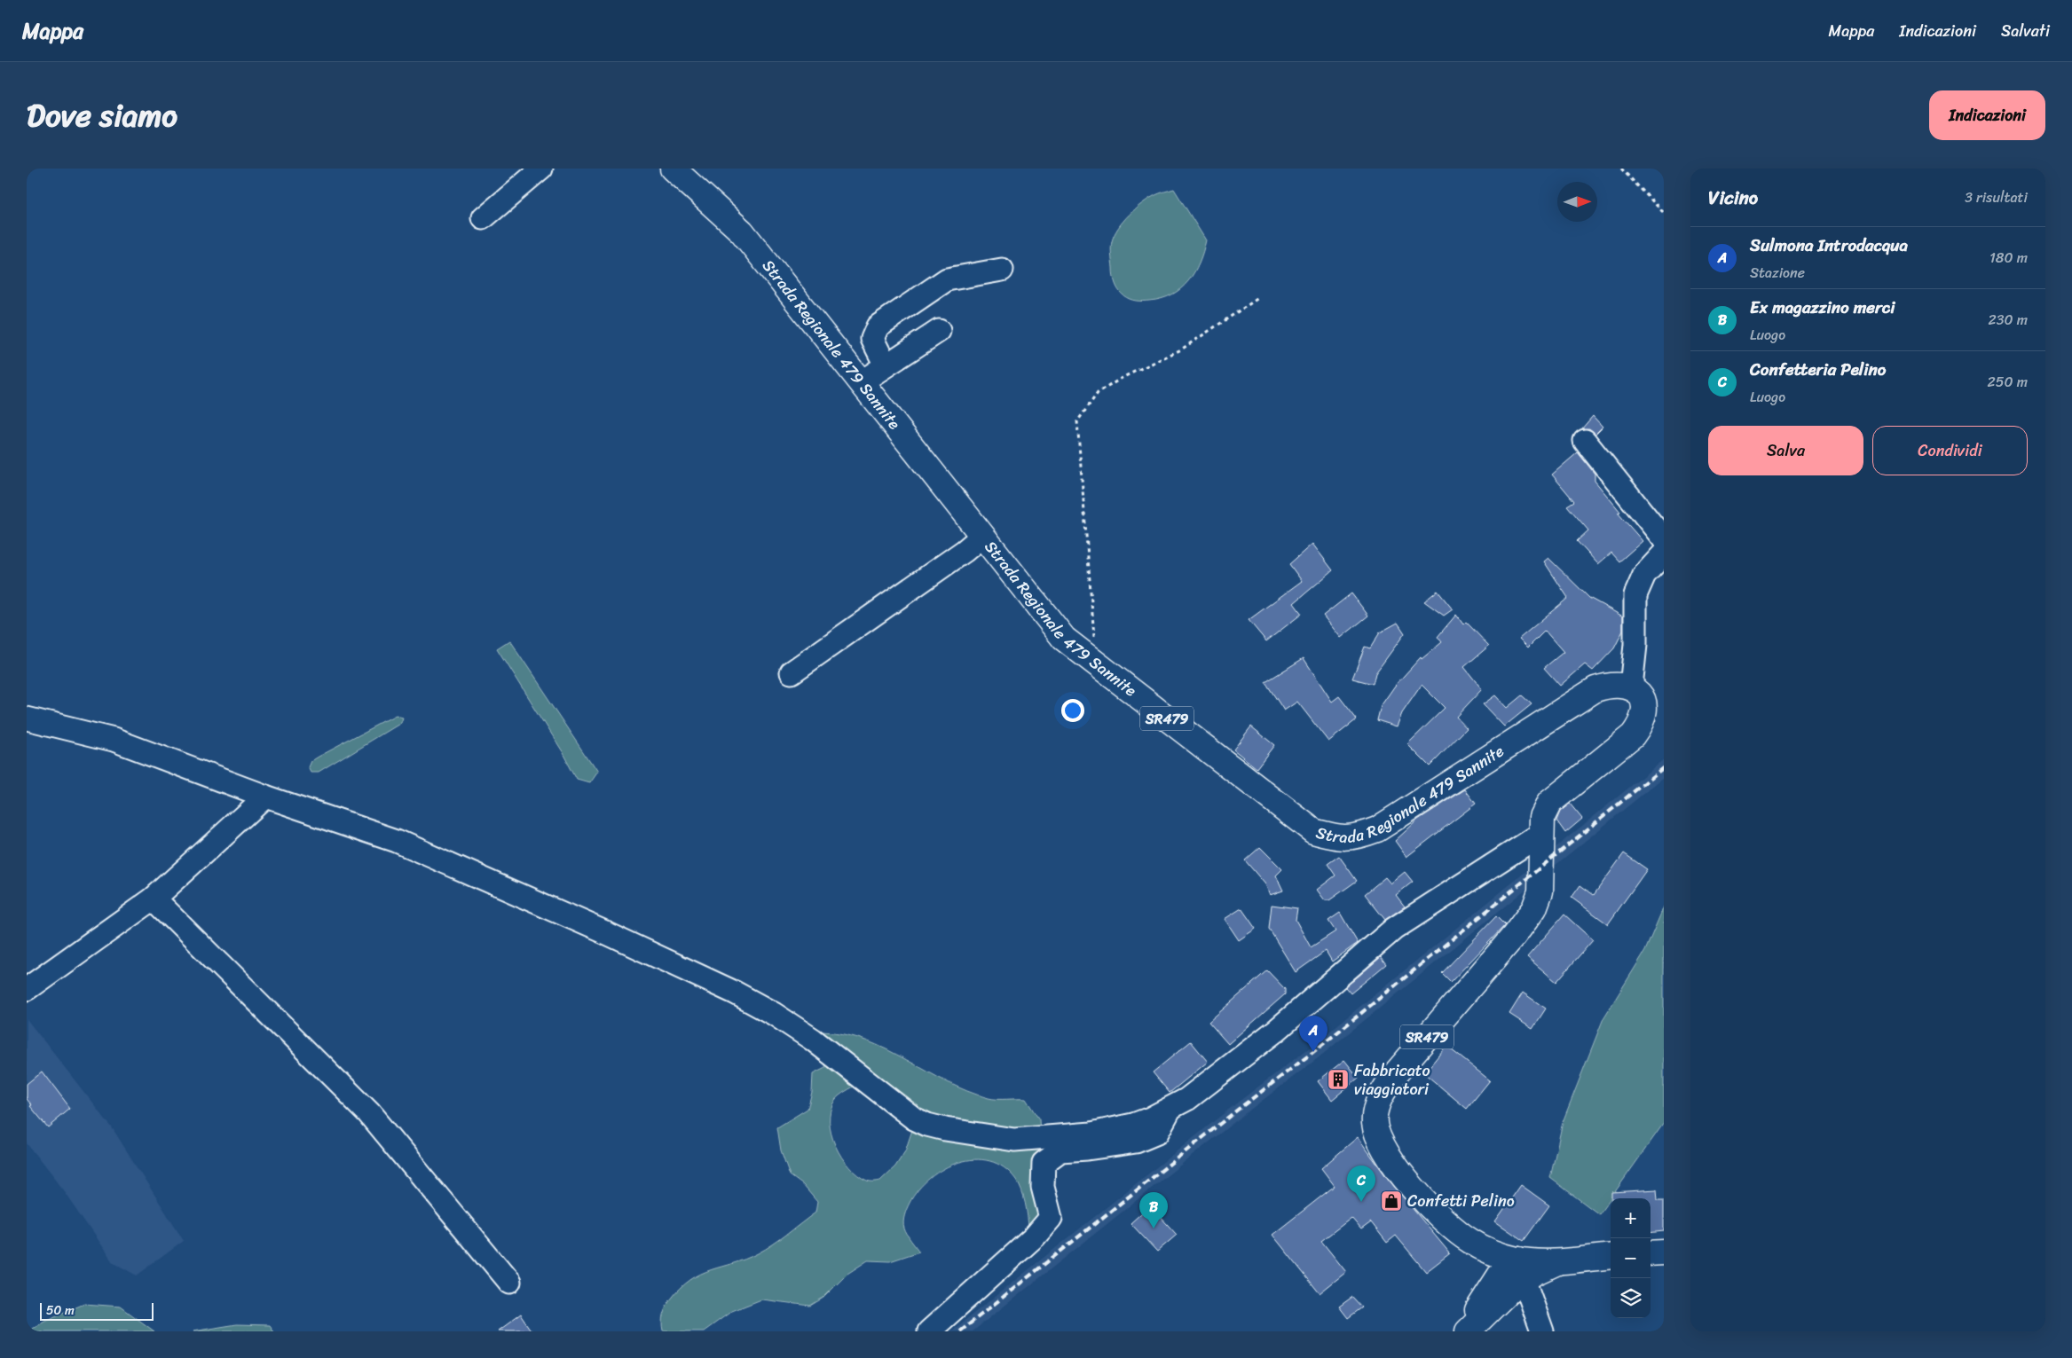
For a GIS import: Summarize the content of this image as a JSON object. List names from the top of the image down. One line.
{"streets":{"main road":["Strada Regionale 479 Sannite","SR479"]},"crossings":[["Strada Regionale 479 Sannite","SR479"]],"places":{"building":["Fabbricato viaggiatori"],"shop":["Confetti Pelino"]},"scale_bar":"50 m","north":"right","page":{"header":"Mappa","nav":["Mappa","Indicazioni","Salvati"],"title":"Dove siamo","buttons":["Indicazioni",["Salva","Condividi"]],"heading":["Vicino","3 risultati"],"list":[{"mark":"A","name":"Sulmona Introdacqua","note":"Stazione","value":"180 m"},{"mark":"B","name":"Ex magazzino merci","note":"Luogo","value":"230 m"},{"mark":"C","name":"Confetteria Pelino","note":"Luogo","value":"250 m"}],"pins":["A","C","B"],"map_buttons":["+","−"],"scale":"50 m"}}
